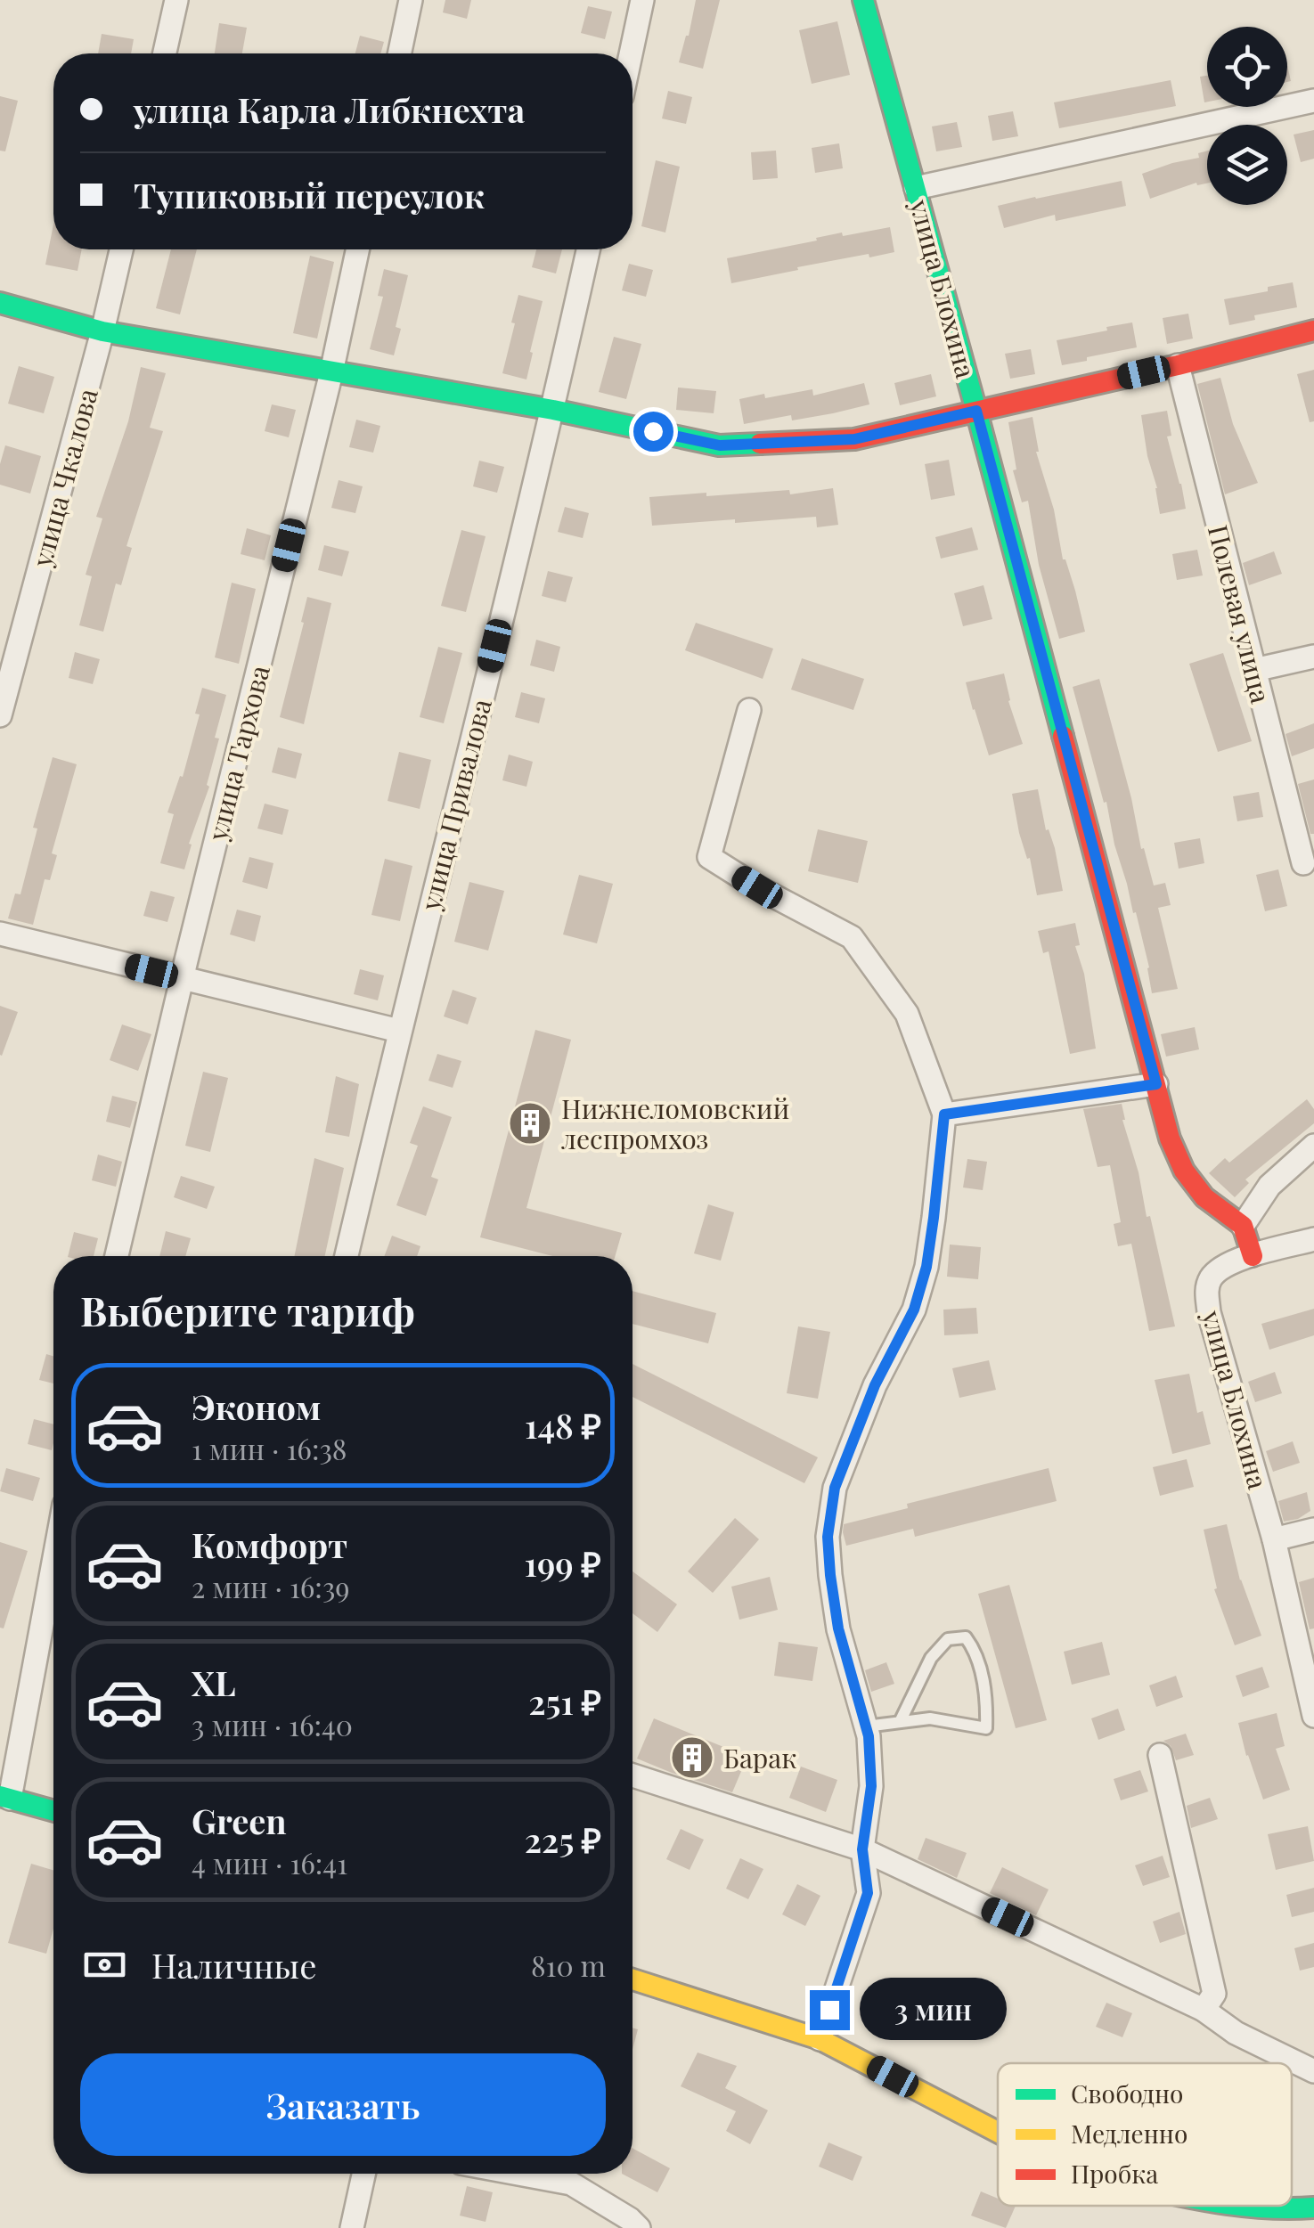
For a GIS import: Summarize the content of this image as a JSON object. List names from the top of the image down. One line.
{"streets":{"street":["улица Блохина","улица Чкалова","Полевая улица","улица Тархова","улица Привалова"]},"places":{"building":["Нижнеломовский леспромхоз","Барак"]},"legend":["Свободно","Медленно","Пробка"],"page":{"banner":["улица Карла Либкнехта","Тупиковый переулок"],"heading":"Выберите тариф","list":[{"name":"Эконом","note":"1 мин · 16:38","value":"148 ₽"},{"name":"Комфорт","note":"2 мин · 16:39","value":"199 ₽"},{"name":"XL","note":"3 мин · 16:40","value":"251 ₽"},{"name":"Green","note":"4 мин · 16:41","value":"225 ₽"}],"pay":["Наличные","810 m"],"bubble":"3 мин","buttons":"Заказать"}}
